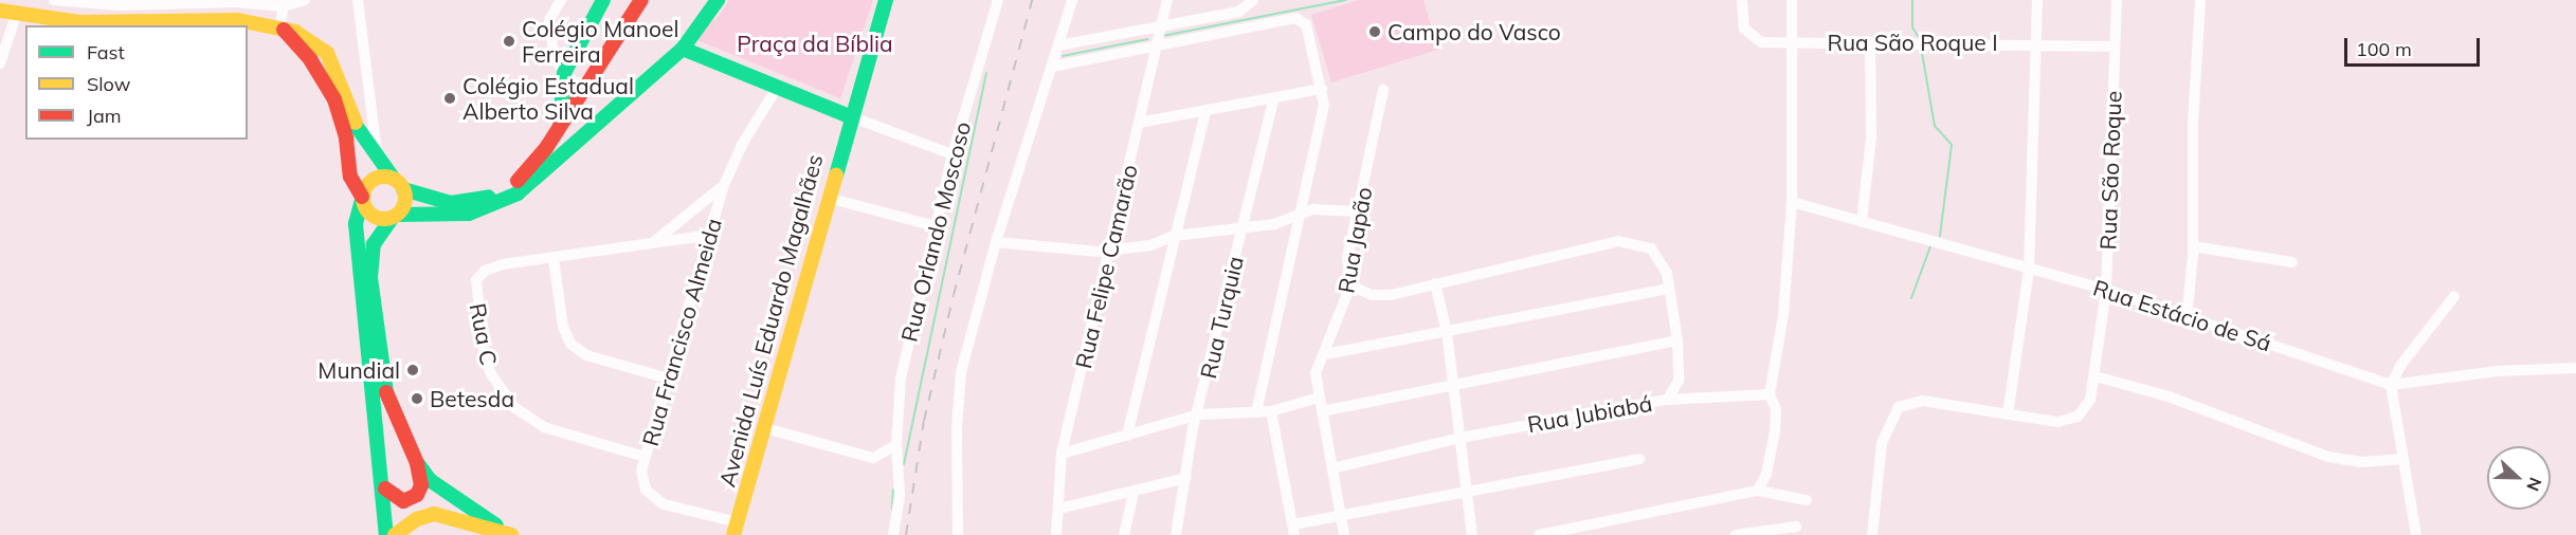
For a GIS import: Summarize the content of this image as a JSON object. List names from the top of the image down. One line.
{"streets":{"main road":["Avenida Luís Eduardo Magalhães"],"street":["Rua São Roque I","Rua São Roque","Rua Orlando Moscoso","Rua Japão","Rua Felipe Camarão","Rua Estácio de Sá","Rua Turquia","Rua Francisco Almeida","Rua C","Rua Jubiabá"]},"crossings":[["Rua São Roque I","Rua São Roque"],["Rua São Roque","Rua Estácio de Sá"],["Rua Japão","Rua Jubiabá"],["Avenida Luís Eduardo Magalhães","Rua Francisco Almeida"],["Rua Francisco Almeida","Rua C"]],"parks":["Praça da Bíblia"],"places":["Campo do Vasco","Colégio Manoel Ferreira","Colégio Estadual Alberto Silva","Mundial","Betesda"],"legend":["Fast","Slow","Jam"],"scale_bar":"100 m","north":"right"}
